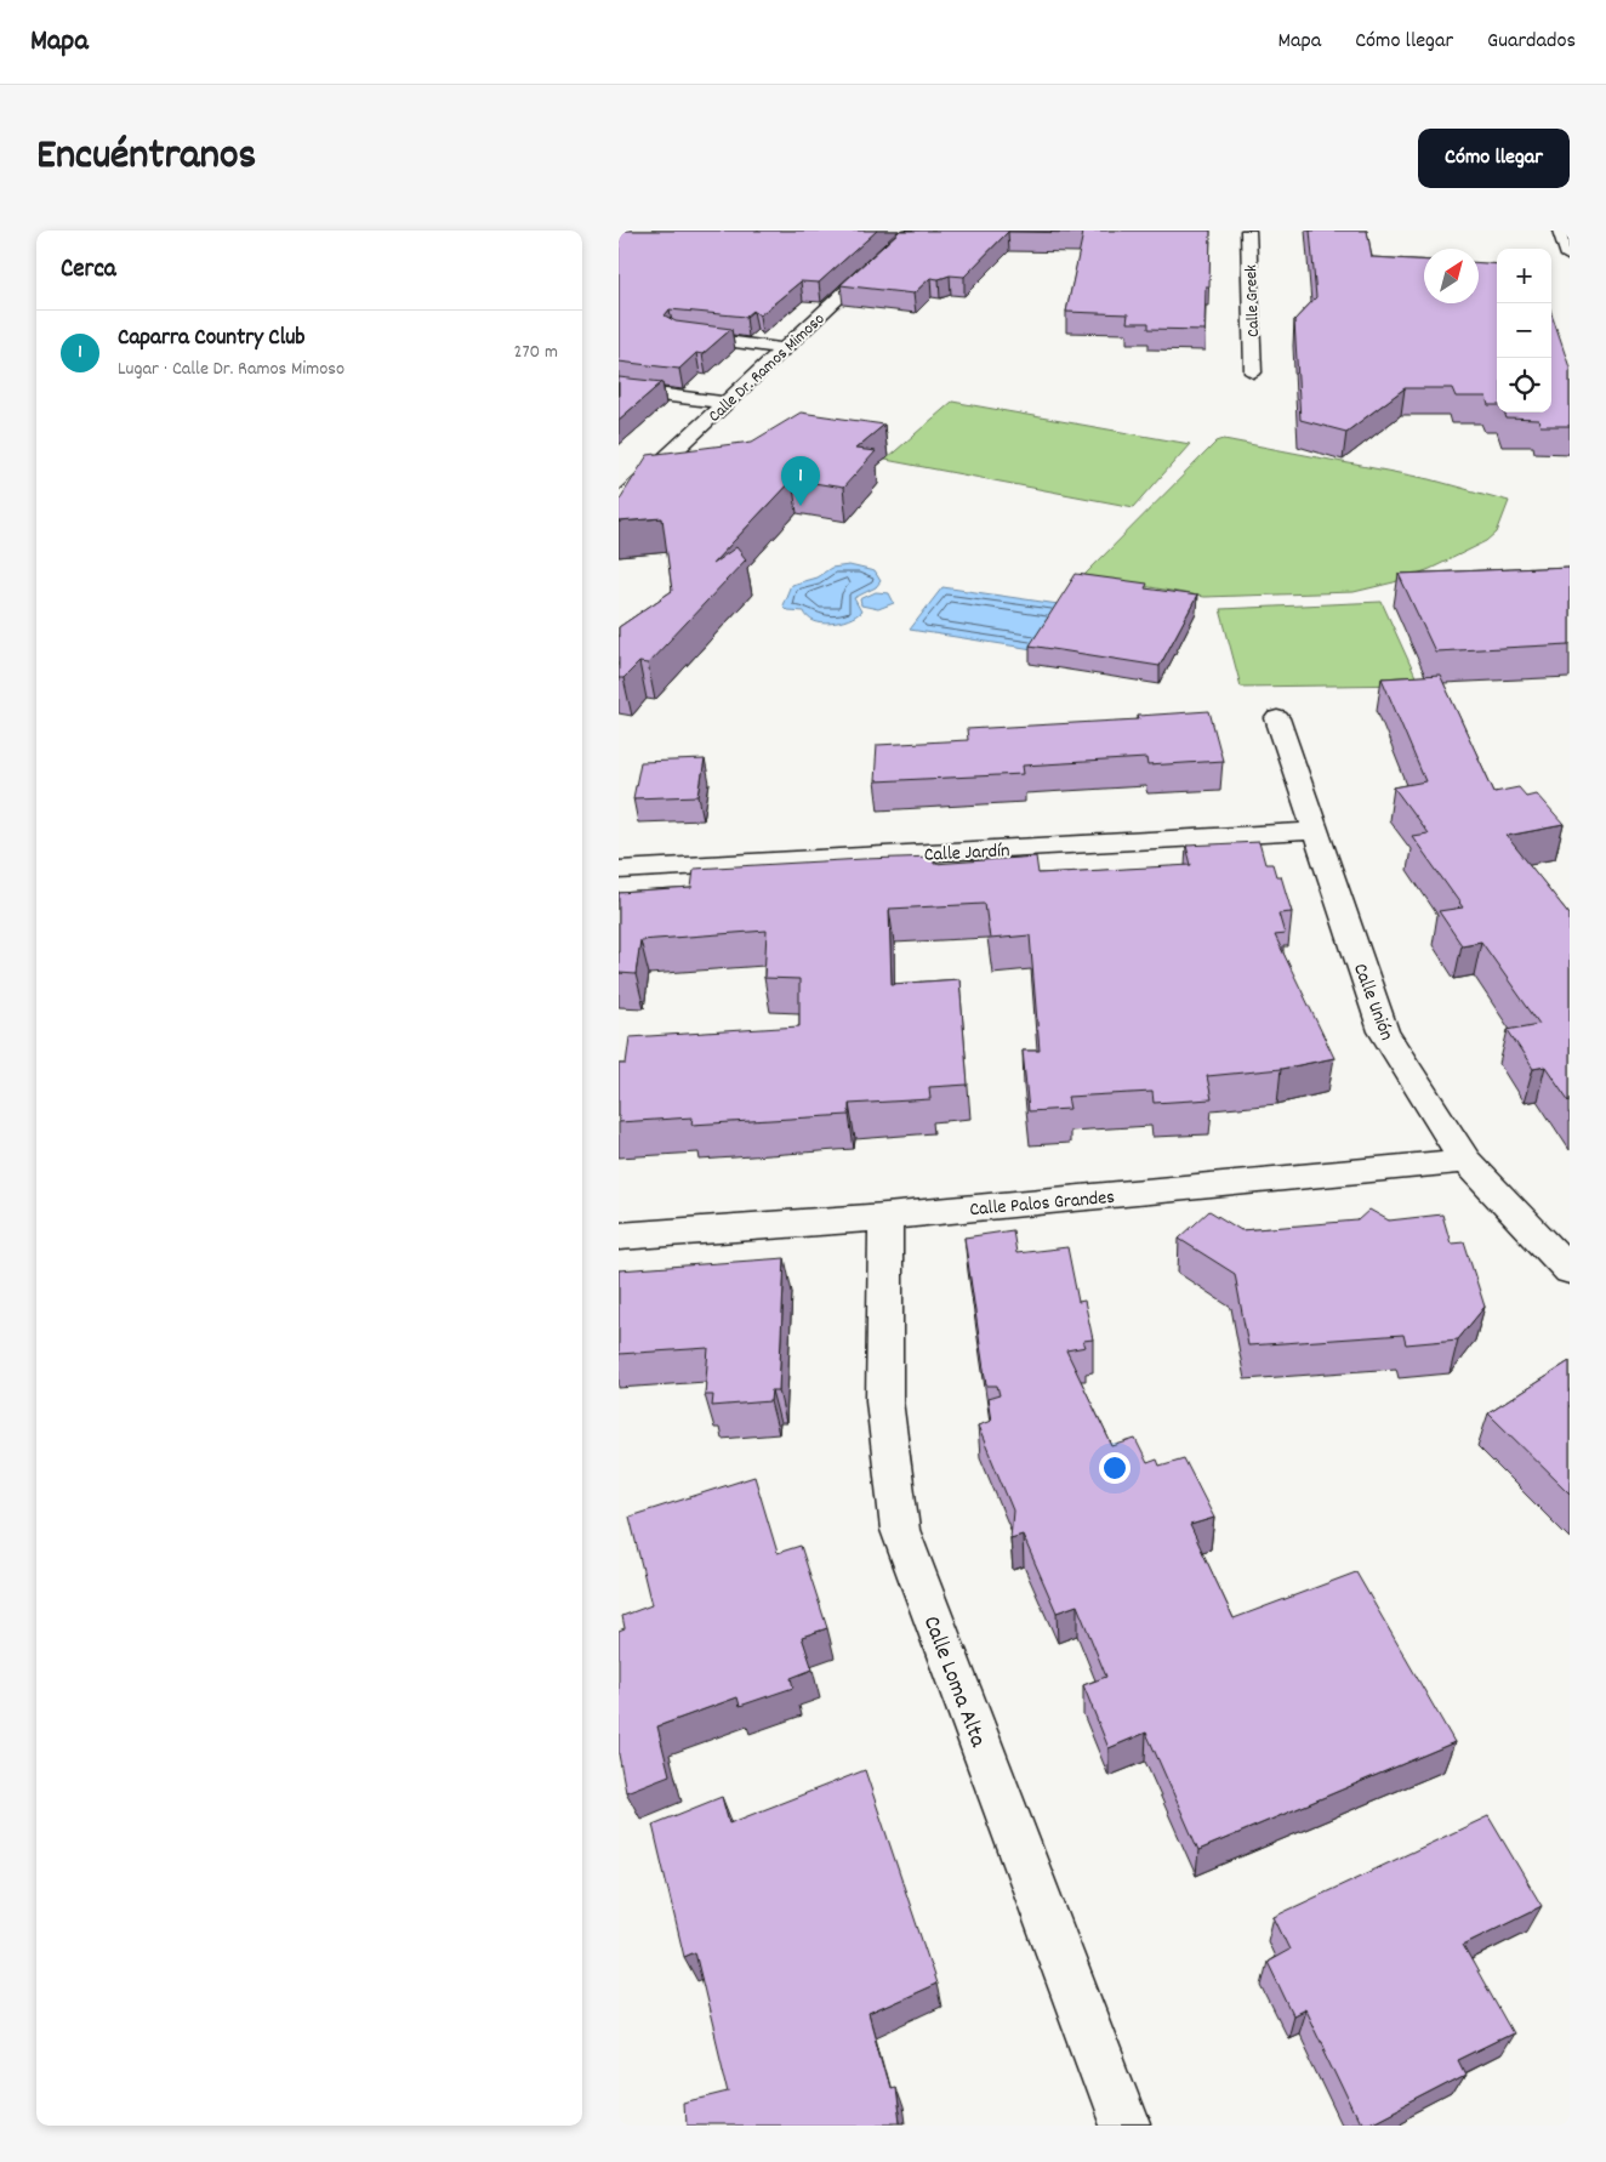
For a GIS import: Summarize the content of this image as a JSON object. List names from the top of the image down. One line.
{"streets":{"street":["Calle Greek","Calle Dr. Ramos Mimoso","Calle Jardín","Calle Unión","Calle Palos Grandes","Calle Loma Alta"]},"crossings":[["Calle Jardín","Calle Unión"],["Calle Unión","Calle Palos Grandes"],["Calle Palos Grandes","Calle Loma Alta"]],"north":"top right","page":{"header":"Mapa","nav":["Mapa","Cómo llegar","Guardados"],"title":"Encuéntranos","buttons":"Cómo llegar","heading":"Cerca","map_buttons":["+","−"],"list":[{"mark":"1","name":"Caparra Country Club","note":"Lugar · Calle Dr. Ramos Mimoso","value":"270 m"}],"pins":"1"}}
